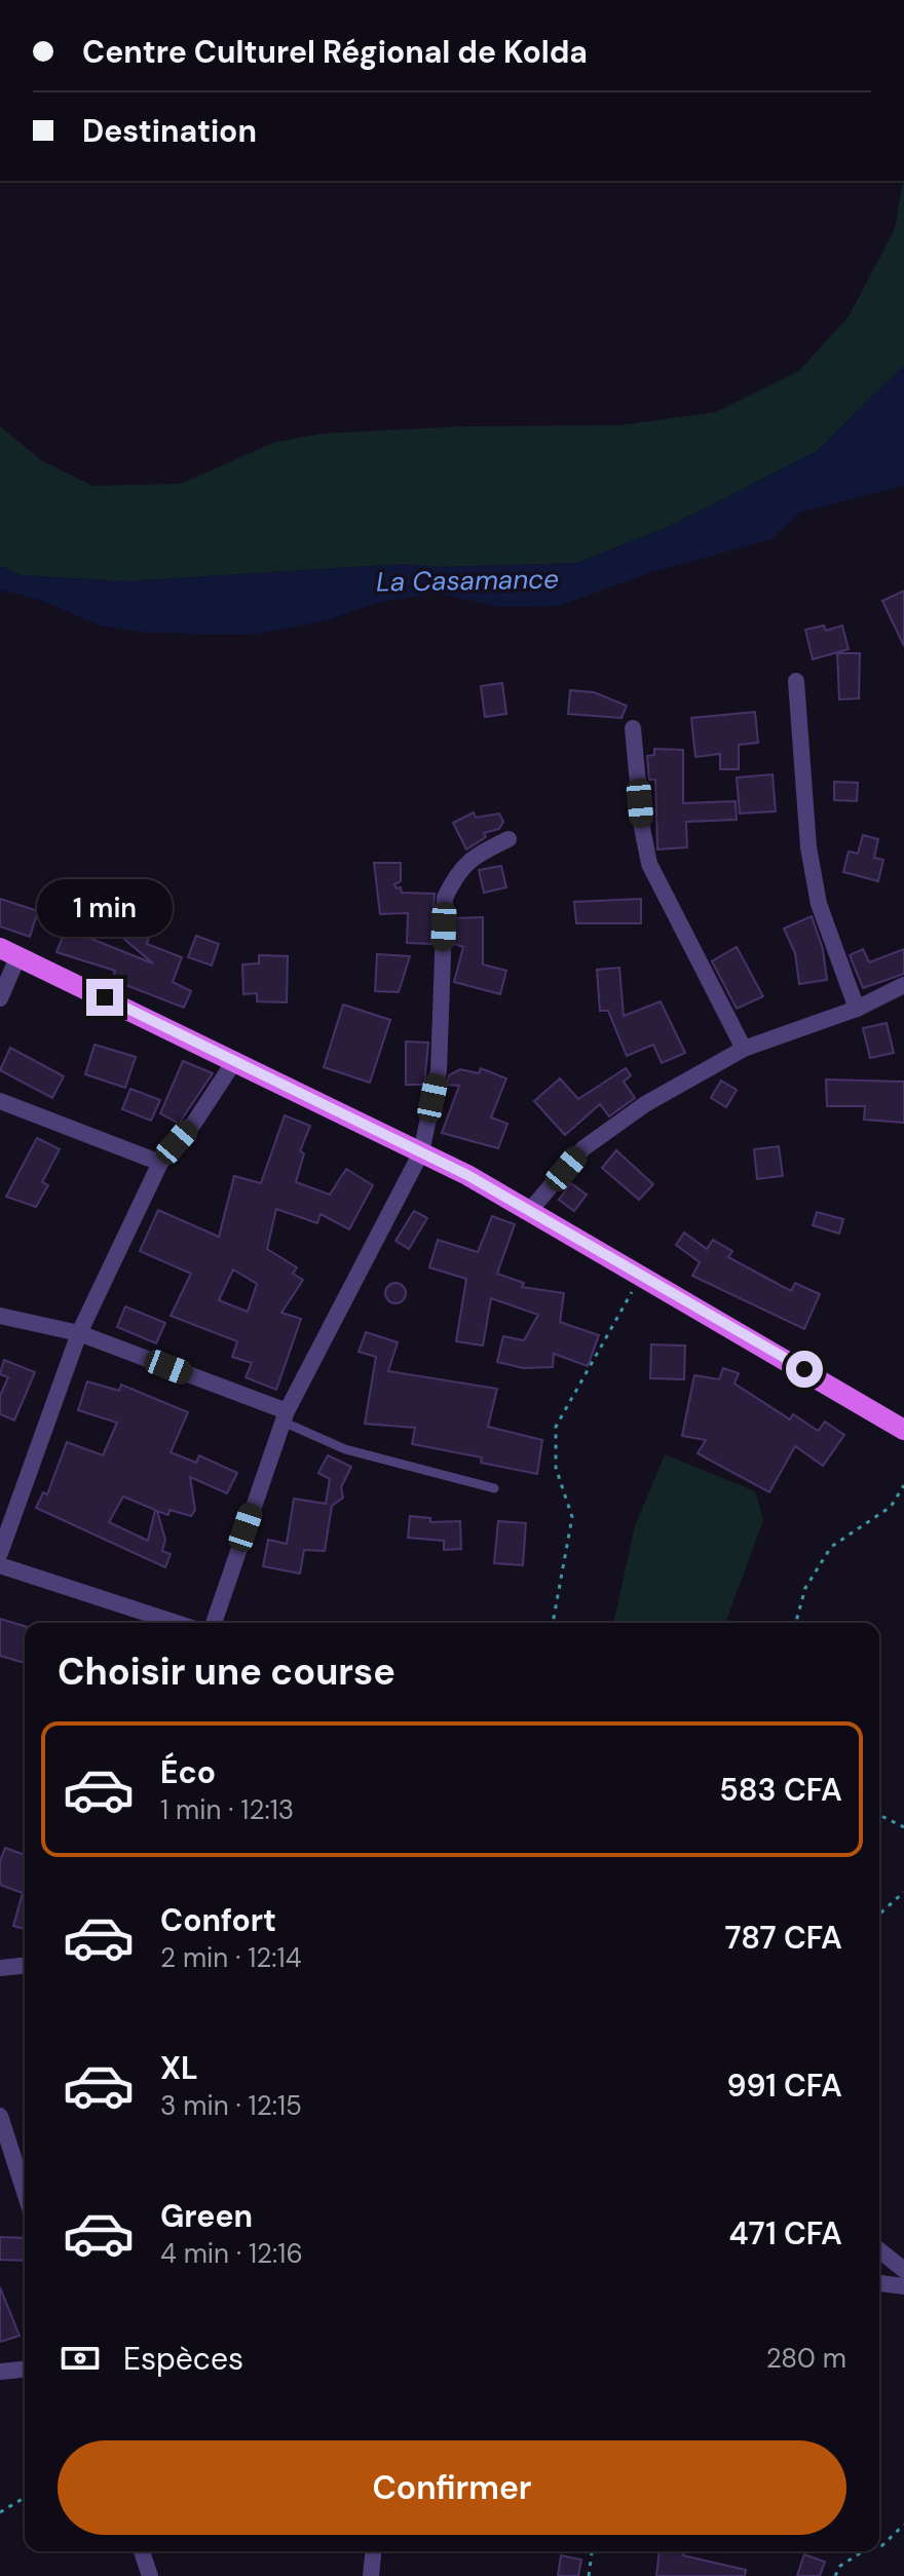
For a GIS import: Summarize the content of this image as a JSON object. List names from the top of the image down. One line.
{"water":["La Casamance"],"page":{"banner":["Centre Culturel Régional de Kolda","Destination"],"bubble":"1 min","heading":"Choisir une course","list":[{"name":"Éco","note":"1 min · 12:13","value":"583 CFA"},{"name":"Confort","note":"2 min · 12:14","value":"787 CFA"},{"name":"XL","note":"3 min · 12:15","value":"991 CFA"},{"name":"Green","note":"4 min · 12:16","value":"471 CFA"}],"pay":["Espèces","280 m"],"buttons":"Confirmer"}}
